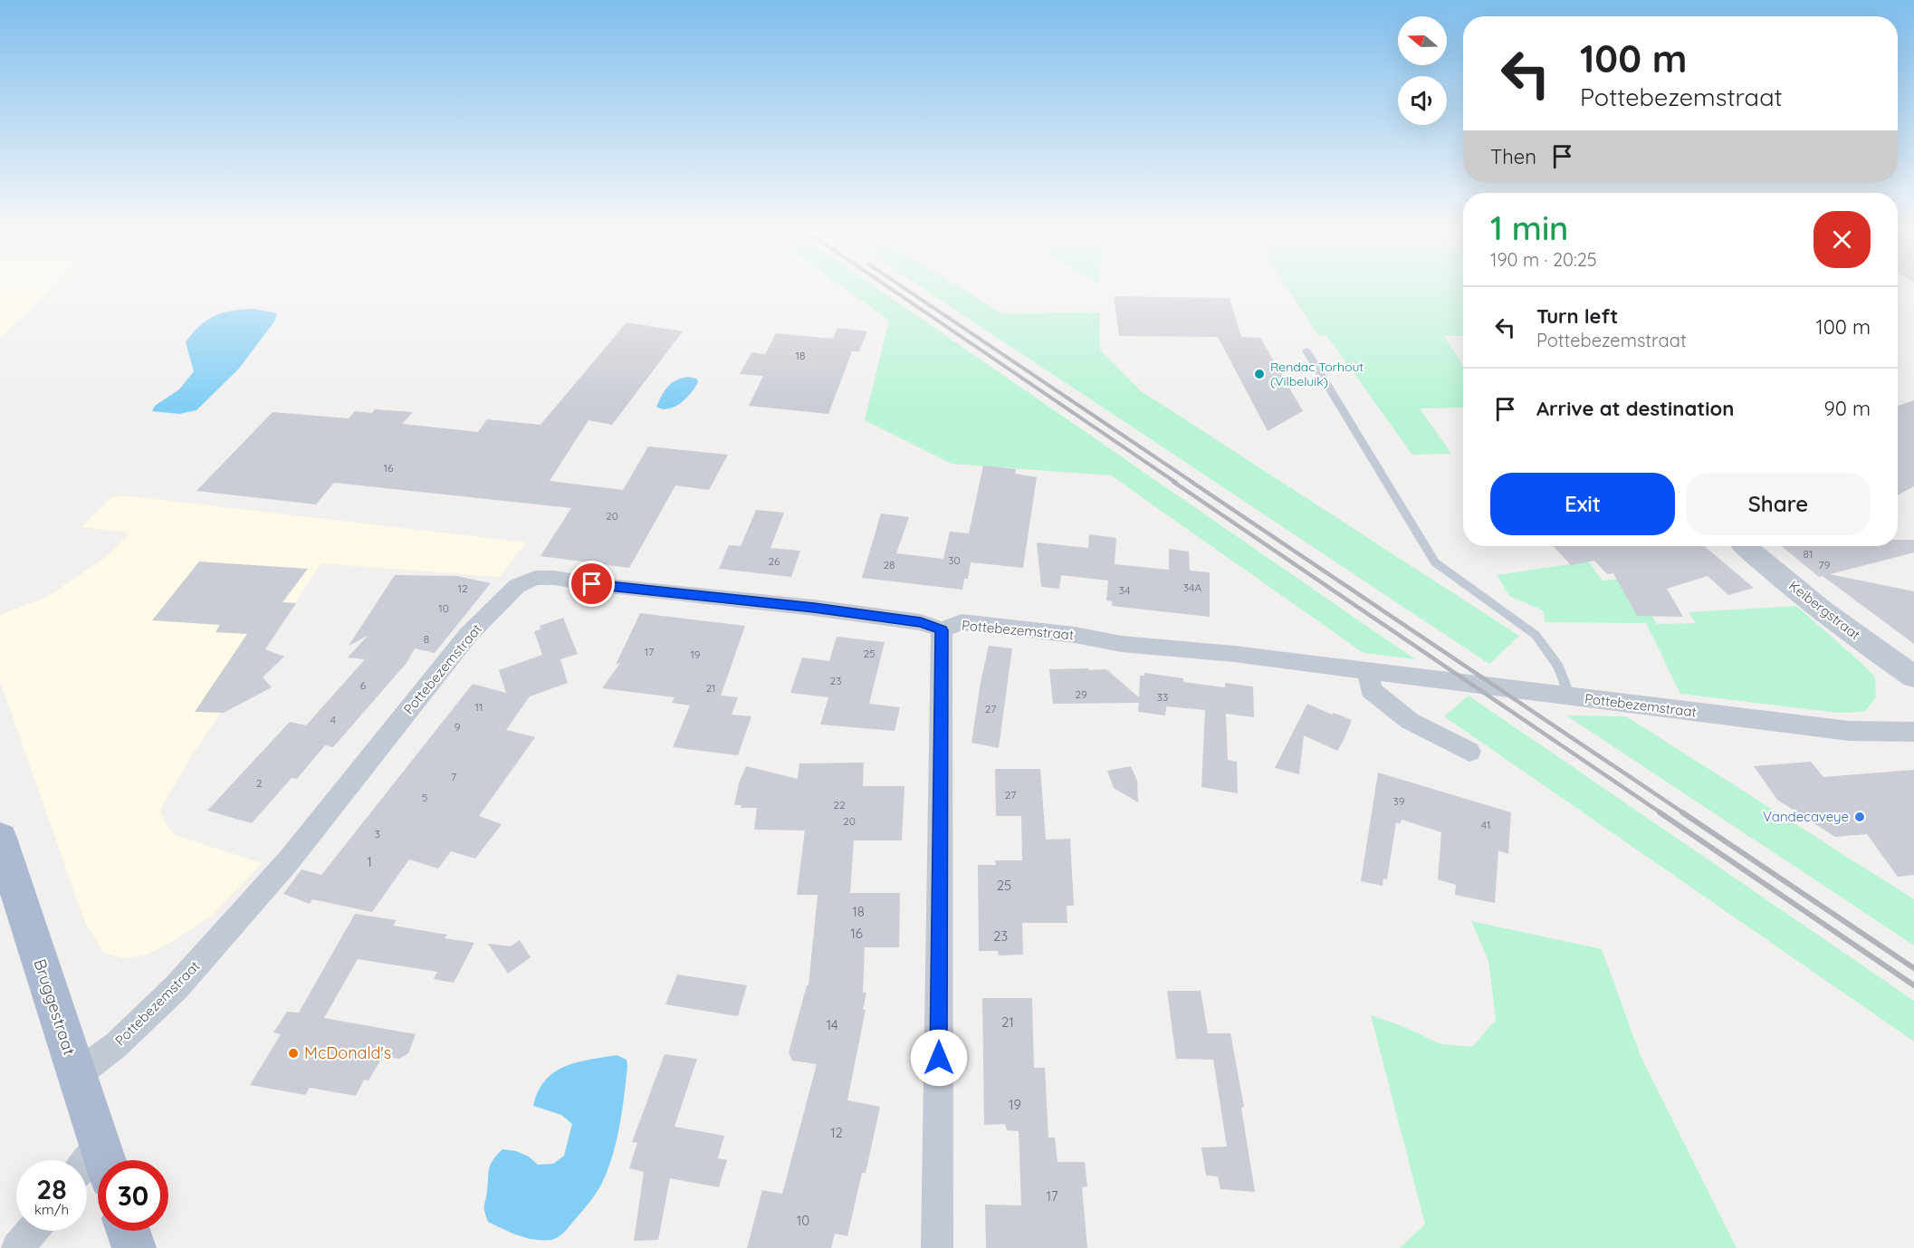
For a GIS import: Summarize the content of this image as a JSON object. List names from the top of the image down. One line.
{"streets":{"main road":["Bruggestraat"],"street":["Keibergstraat","Pottebezemstraat"]},"crossings":[["Pottebezemstraat","Bruggestraat"]],"places":["Rendac Torhout (Vilbeluik)","Vandecaveye","McDonald's"],"house_numbers":["18","16","20","81","30","26","28","79","34A","12","34","10","8","17","25","19","23","6","21","29","33","11","27","4","9","7","2","27","5","39","22","20","41","3","1","25","18","16","23","21","14","19","12","17","10"],"north":"left","page":{"turn":["100 m","Pottebezemstraat"],"then":"Then","heading":["1 min","190 m · 20:25"],"list":[{"name":"Turn left","note":"Pottebezemstraat","value":"100 m"},{"name":"Arrive at destination","value":"90 m"}],"buttons":["Exit","Share"],"speed":"28 km/h","limit":"30"}}
